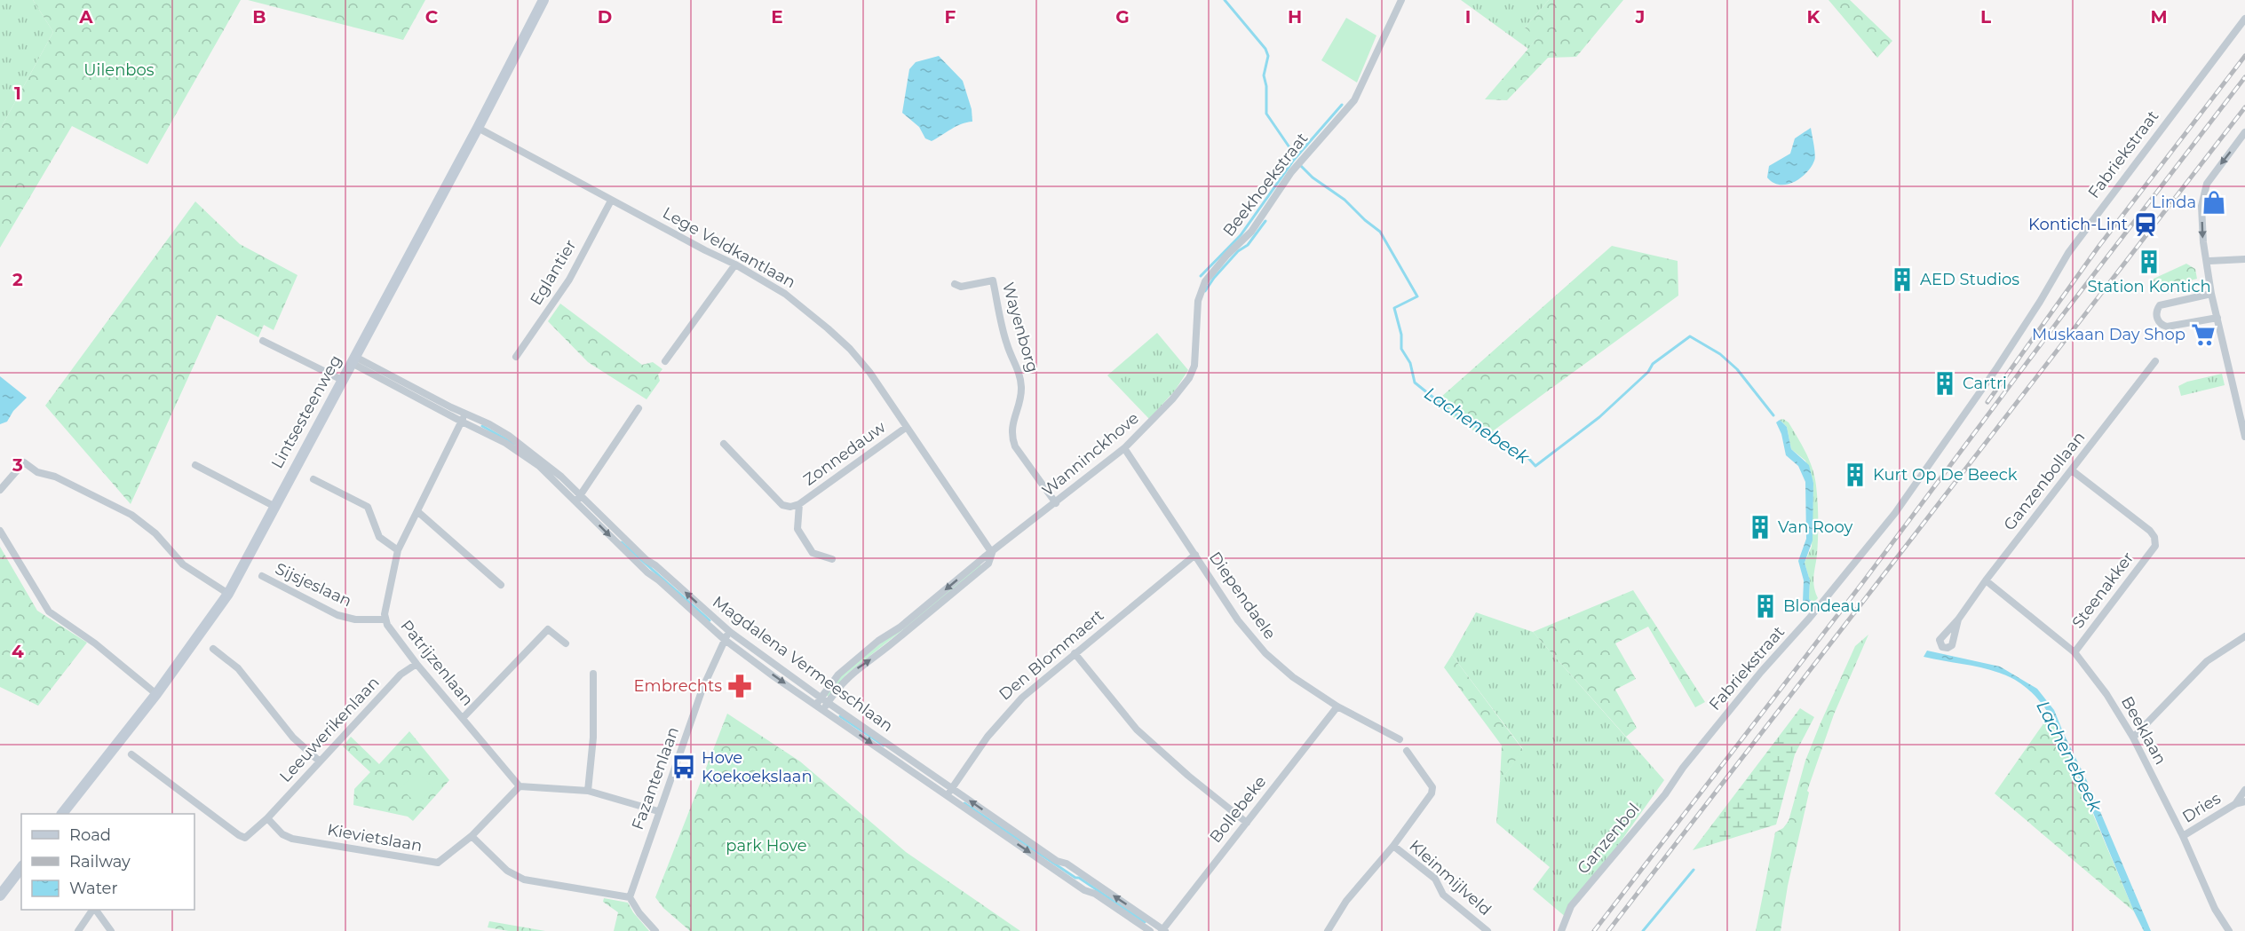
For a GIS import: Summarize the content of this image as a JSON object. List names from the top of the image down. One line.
{"streets":{"street":["Fabriekstraat","Beekhoekstraat","Lege Veldkantlaan","Eglantier","Wayenborg","Lintsesteenweg","Zonnedauw","Wanninckhove","Ganzenbollaan","Sijsjeslaan","Steenakker","Diependaele","Den Blommaert","Patrijzenlaan","Magdalena Vermeeschlaan","Leeuwerikenlaan","Beeklaan","Fazantenlaan","Dries","Bollebeke","Kievietslaan","Ganzenbol","Kleinmijlveld"]},"crossings":[["Fabriekstraat","Ganzenbol"],["Beekhoekstraat","Wanninckhove"],["Lege Veldkantlaan","Eglantier"],["Lege Veldkantlaan","Lintsesteenweg"],["Lege Veldkantlaan","Zonnedauw"],["Lege Veldkantlaan","Wanninckhove"],["Wayenborg","Wanninckhove"],["Lintsesteenweg","Magdalena Vermeeschlaan"],["Wanninckhove","Diependaele"],["Wanninckhove","Magdalena Vermeeschlaan"],["Ganzenbollaan","Steenakker"],["Ganzenbollaan","Beeklaan"],["Sijsjeslaan","Patrijzenlaan"],["Steenakker","Beeklaan"],["Diependaele","Den Blommaert"],["Diependaele","Bollebeke"],["Den Blommaert","Magdalena Vermeeschlaan"],["Patrijzenlaan","Magdalena Vermeeschlaan"],["Patrijzenlaan","Leeuwerikenlaan"],["Patrijzenlaan","Kievietslaan"],["Magdalena Vermeeschlaan","Fazantenlaan"],["Magdalena Vermeeschlaan","Bollebeke"],["Leeuwerikenlaan","Kievietslaan"],["Beeklaan","Dries"]],"water":["Lachenebeek"],"parks":["Uilenbos","park Hove"],"places":{"shop":["Linda"],"station":["Kontich-Lint"],"building":["Station Kontich","AED Studios","Cartri","Kurt Op De Beeck","Van Rooy","Blondeau"],"supermarket":["Muskaan Day Shop"],"pharmacy":["Embrechts"],"bus stop":["Hove Koekoekslaan"]},"legend":["Road","Railway","Water"],"grid":{"columns":["A","B","C","D","E","F","G","H","I","J","K","L","M"],"rows":["1","2","3","4"]}}
